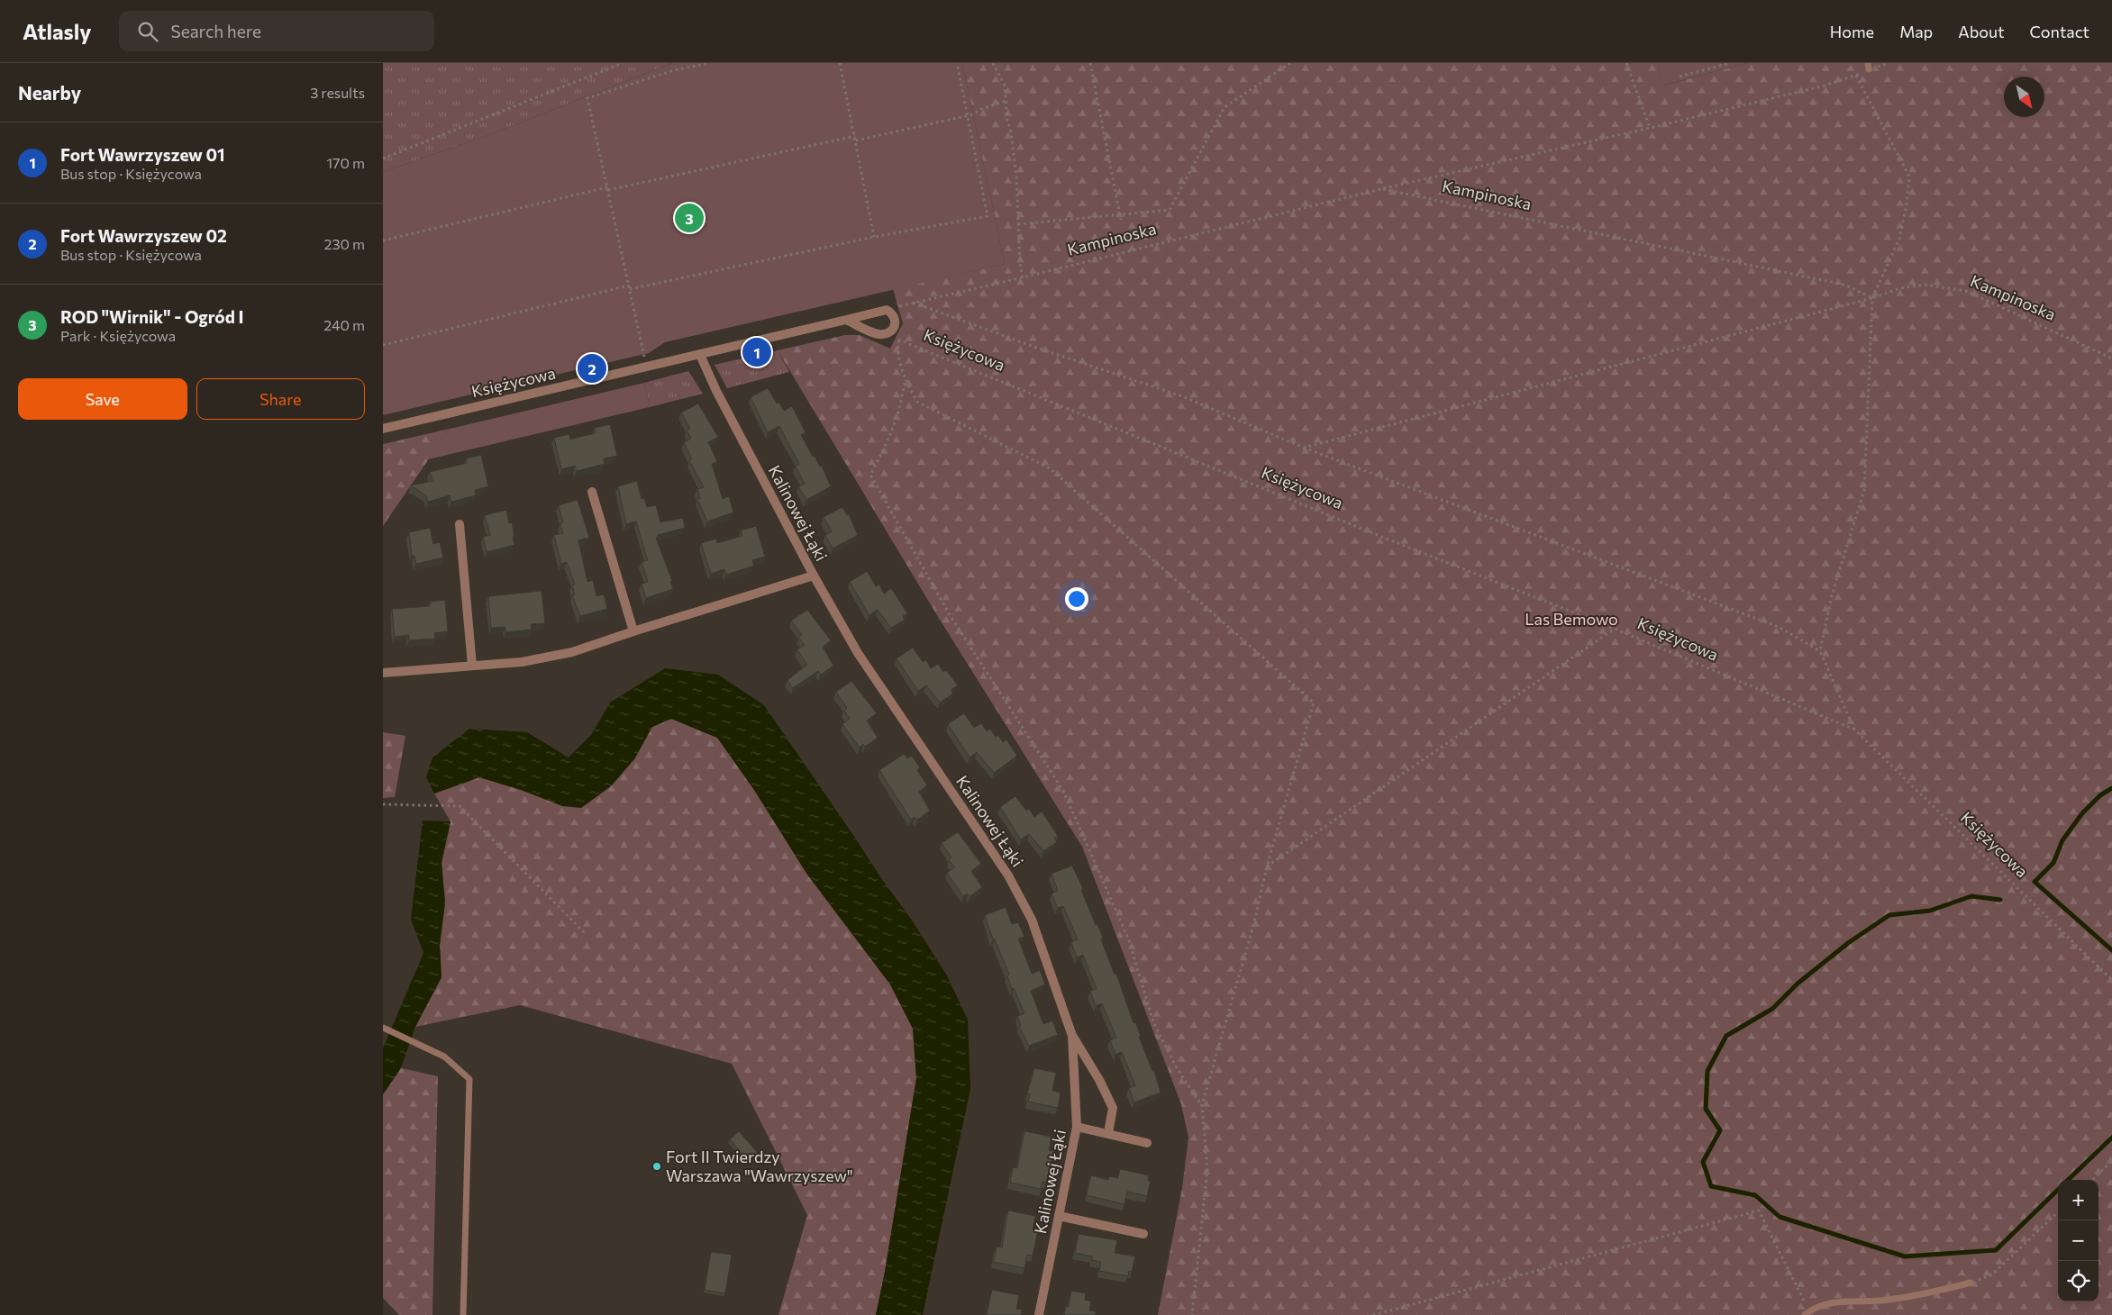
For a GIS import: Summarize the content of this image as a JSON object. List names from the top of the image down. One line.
{"streets":{"street":["Księżycowa","Kalinowej Łąki"],"path":["Kampinoska"]},"crossings":[["Księżycowa","Kalinowej Łąki"]],"parks":["Las Bemowo"],"places":["Fort II Twierdzy Warszawa \"Wawrzyszew\""],"north":"bottom right","page":{"header":"Atlasly","search":"Search here","nav":["Home","Map","About","Contact"],"heading":["Nearby","3 results"],"list":[{"mark":"1","name":"Fort Wawrzyszew 01","note":"Bus stop · Księżycowa","value":"170 m"},{"mark":"2","name":"Fort Wawrzyszew 02","note":"Bus stop · Księżycowa","value":"230 m"},{"mark":"3","name":"ROD \"Wirnik\" - Ogród I","note":"Park · Księżycowa","value":"240 m"}],"pins":["3","1","2"],"buttons":["Save","Share"],"map_buttons":["+","−"]}}
